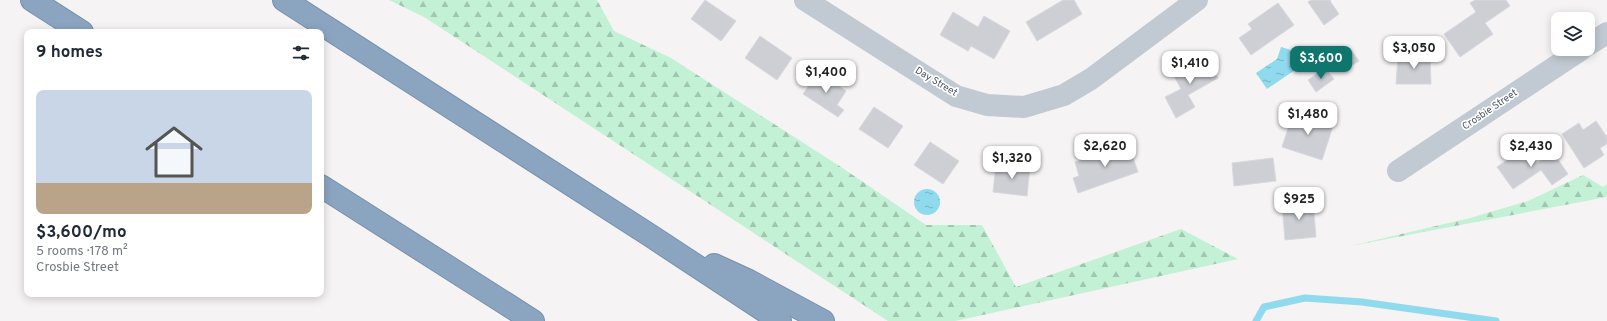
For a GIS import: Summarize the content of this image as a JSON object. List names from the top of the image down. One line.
{"streets":{"street":["Day Street","Crosbie Street"]},"page":{"heading":"9 homes","price":["$3,050","$3,600","$1,410","$1,400","$1,480","$2,620","$2,430","$1,320","$925"],"list":[{"name":"$3,600/mo","note":"5 rooms · 178 m² · Crosbie Street"}]}}
